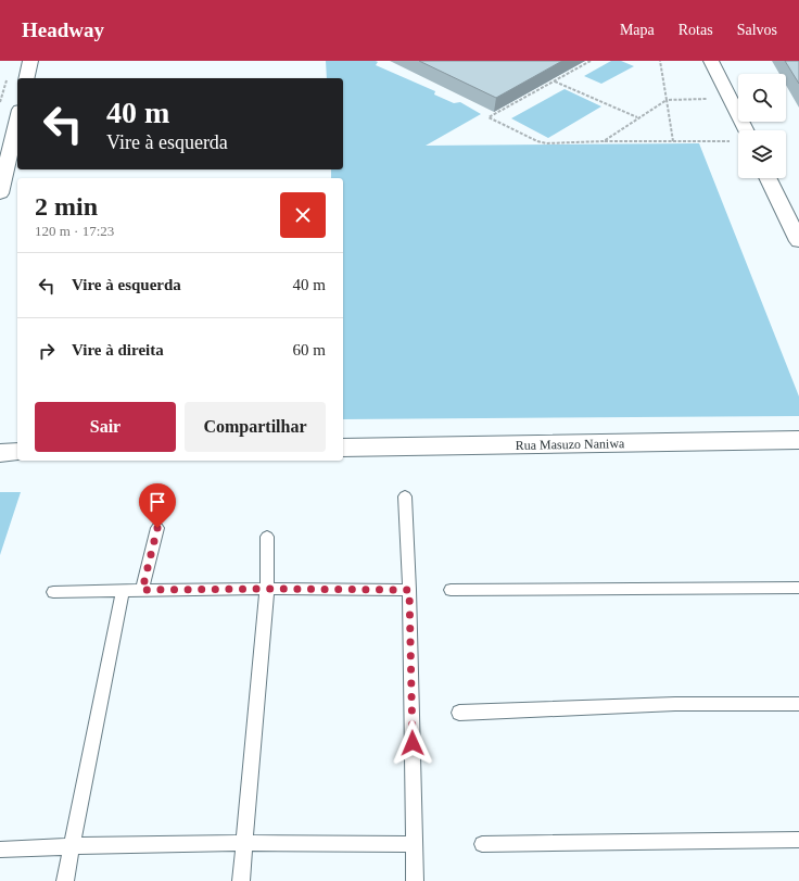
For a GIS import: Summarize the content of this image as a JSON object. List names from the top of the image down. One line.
{"streets":{"street":["Rua Masuzo Naniwa"]},"page":{"header":"Headway","nav":["Mapa","Rotas","Salvos"],"turn":["40 m","Vire à esquerda"],"heading":["2 min","120 m · 17:23"],"list":[{"name":"Vire à esquerda","value":"40 m"},{"name":"Vire à direita","value":"60 m"}],"buttons":["Sair","Compartilhar"]}}
